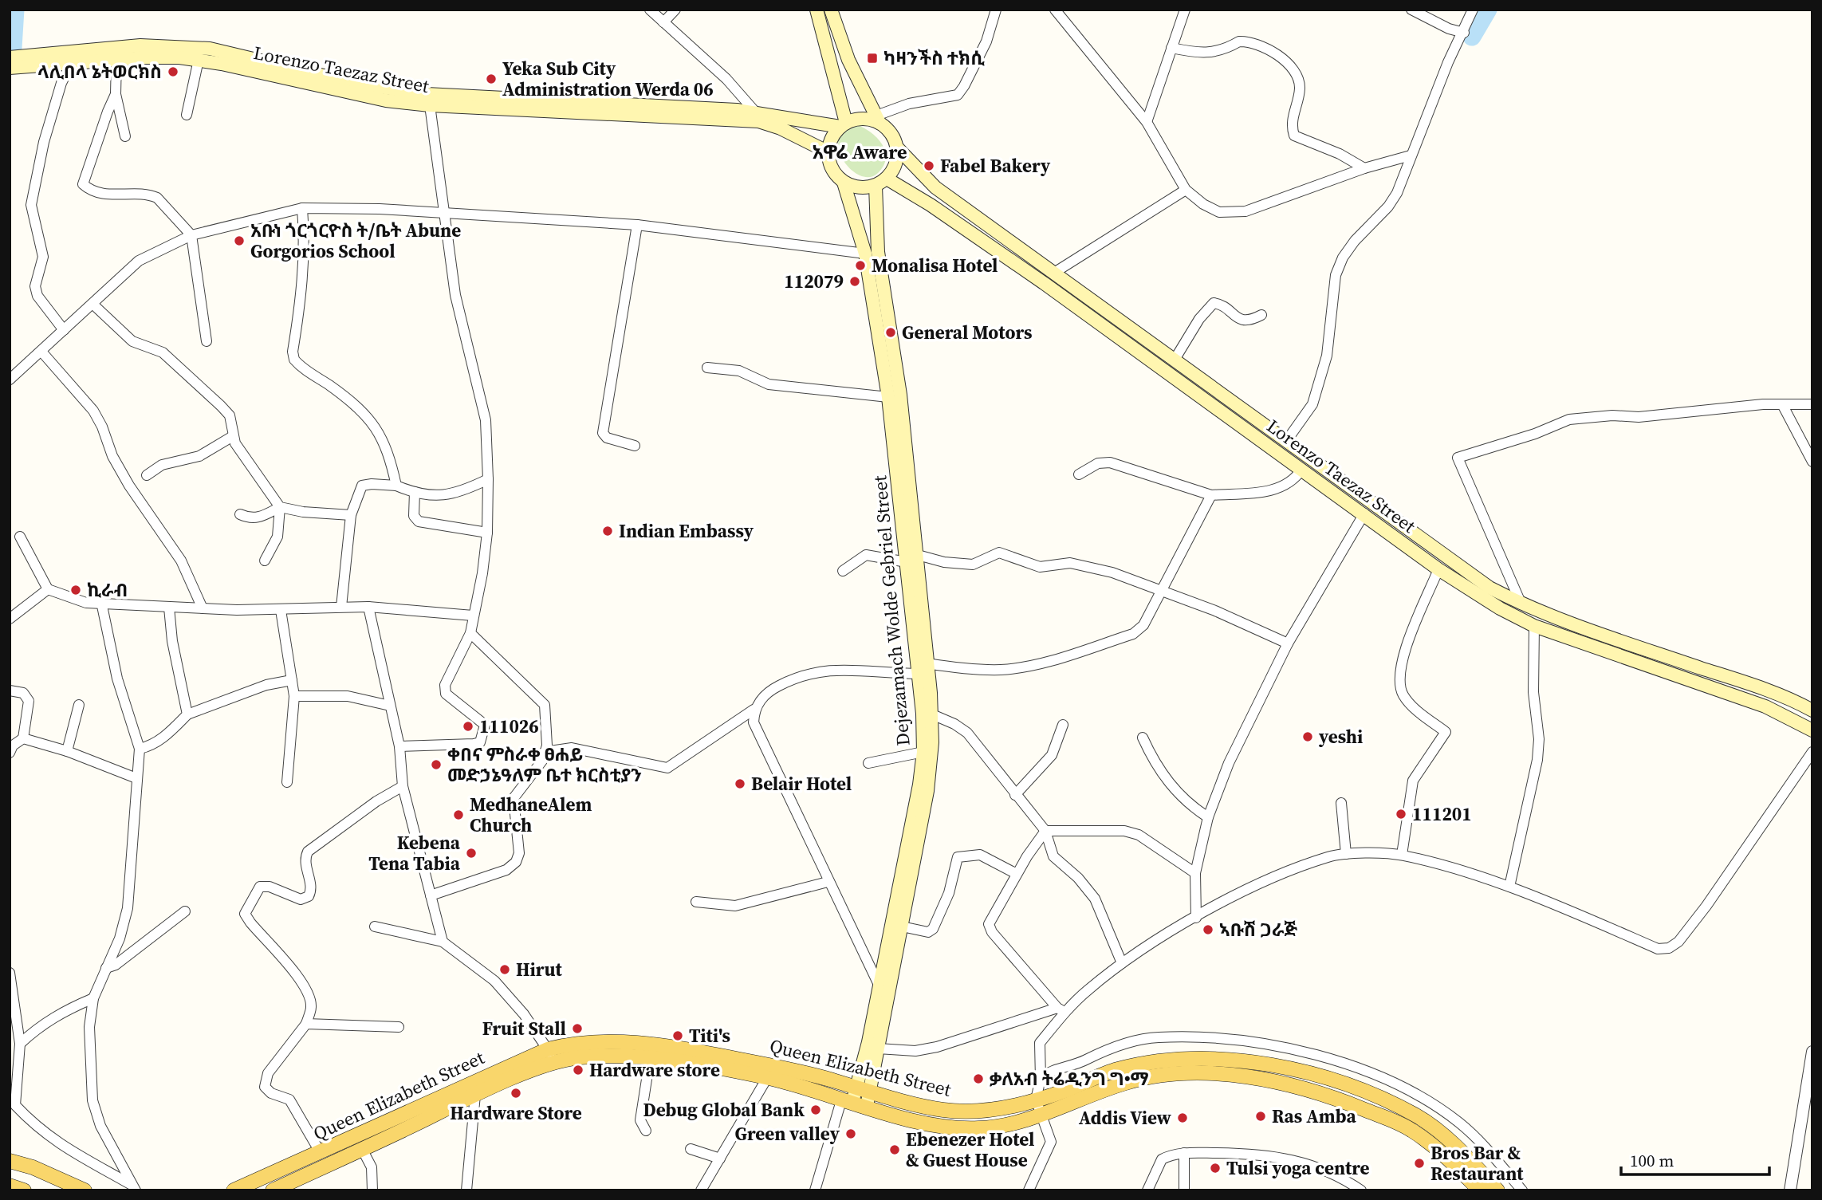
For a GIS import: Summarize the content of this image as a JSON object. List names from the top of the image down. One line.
{"streets":{"main road":["Lorenzo Taezaz Street","Dejezamach Wolde Gebriel Street","Queen Elizabeth Street"]},"crossings":[["Lorenzo Taezaz Street","Dejezamach Wolde Gebriel Street"],["Dejezamach Wolde Gebriel Street","Queen Elizabeth Street"]],"districts":["አዋሬ Aware"],"places":{"transit":["ካዛንችስ ተክሲ"],"other":["ላሊበላ ኔትወርክስ","Yeka Sub City Administration Werda 06","Fabel Bakery","አቡነ ጎርጎርዮስ ት/ቤት Abune Gorgorios School","Monalisa Hotel","112079","General Motors","Indian Embassy","ኪራብ","111026","yeshi","ቀበና ምስራቀ ፀሐይ መድኃኔዓለም ቤተ ክርስቲያን","Belair Hotel","111201","MedhaneAlem Church","Kebena Tena Tabia","ኣቡሽ ጋራጅ","Hirut","Fruit Stall","Titi's","Hardware store","ቃለአብ ትሬዲንግ ግ•ማ","Hardware Store","Debug Global Bank","Ras Amba","Addis View","Green valley","Ebenezer Hotel & Guest House","Bros Bar & Restaurant","Tulsi yoga centre"]},"scale_bar":"100 m"}
